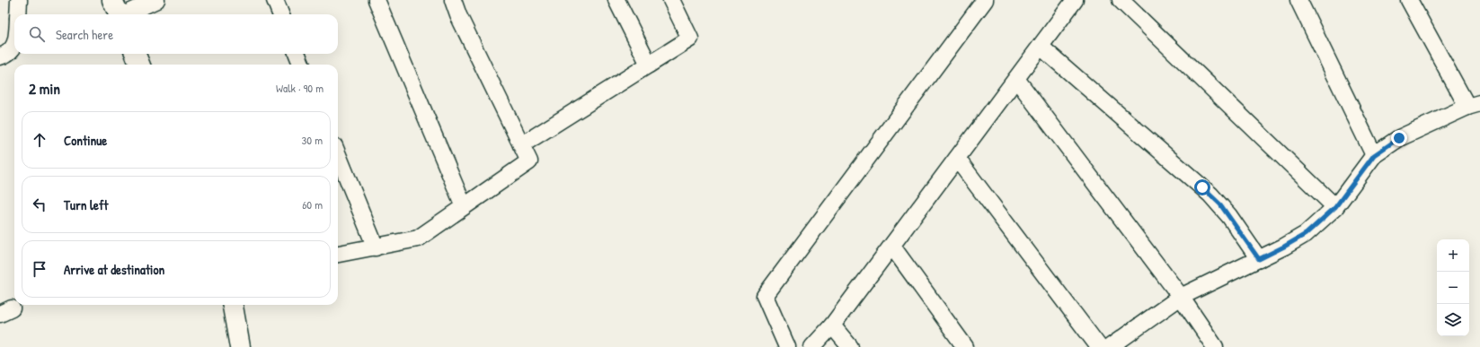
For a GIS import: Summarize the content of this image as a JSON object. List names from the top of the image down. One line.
{"page":{"search":"Search here","heading":["2 min","Walk · 90 m"],"list":[["Continue","30 m"],["Turn left","60 m"],"Arrive at destination"],"map_buttons":["+","−"]}}
